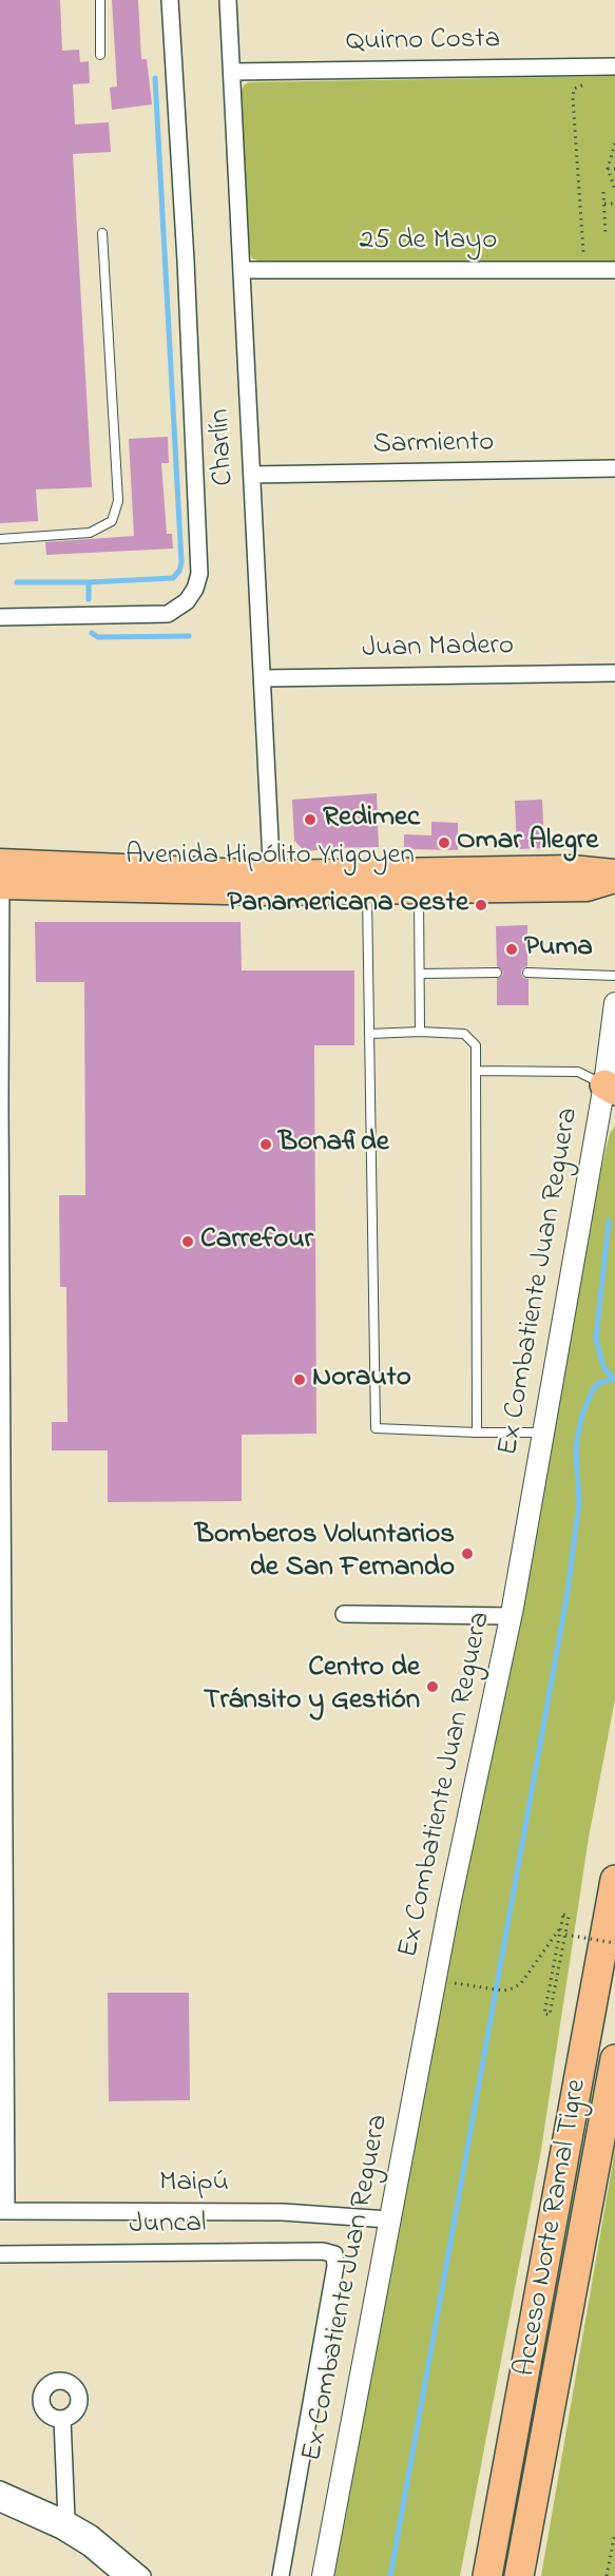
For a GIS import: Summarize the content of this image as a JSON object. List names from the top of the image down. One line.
{"streets":{"highway":["Acceso Norte Ramal Tigre"],"main road":["Avenida Hipólito Yrigoyen"],"street":["Quirno Costa","25 de Mayo","Sarmiento","Charlín","Juan Madero","Ex Combatiente Juan Reguera","Maipú","Juncal"]},"crossings":[["Quirno Costa","Charlín"],["25 de Mayo","Charlín"],["Sarmiento","Charlín"],["Charlín","Juan Madero"],["Charlín","Avenida Hipólito Yrigoyen"],["Ex Combatiente Juan Reguera","Maipú"]],"places":["Redimec","Omar Alegre","Panamericana Oeste","Puma","Bonafide","Carrefour","Norauto","Bomberos Voluntarios de San Fernando","Centro de Tránsito y Gestión"]}
